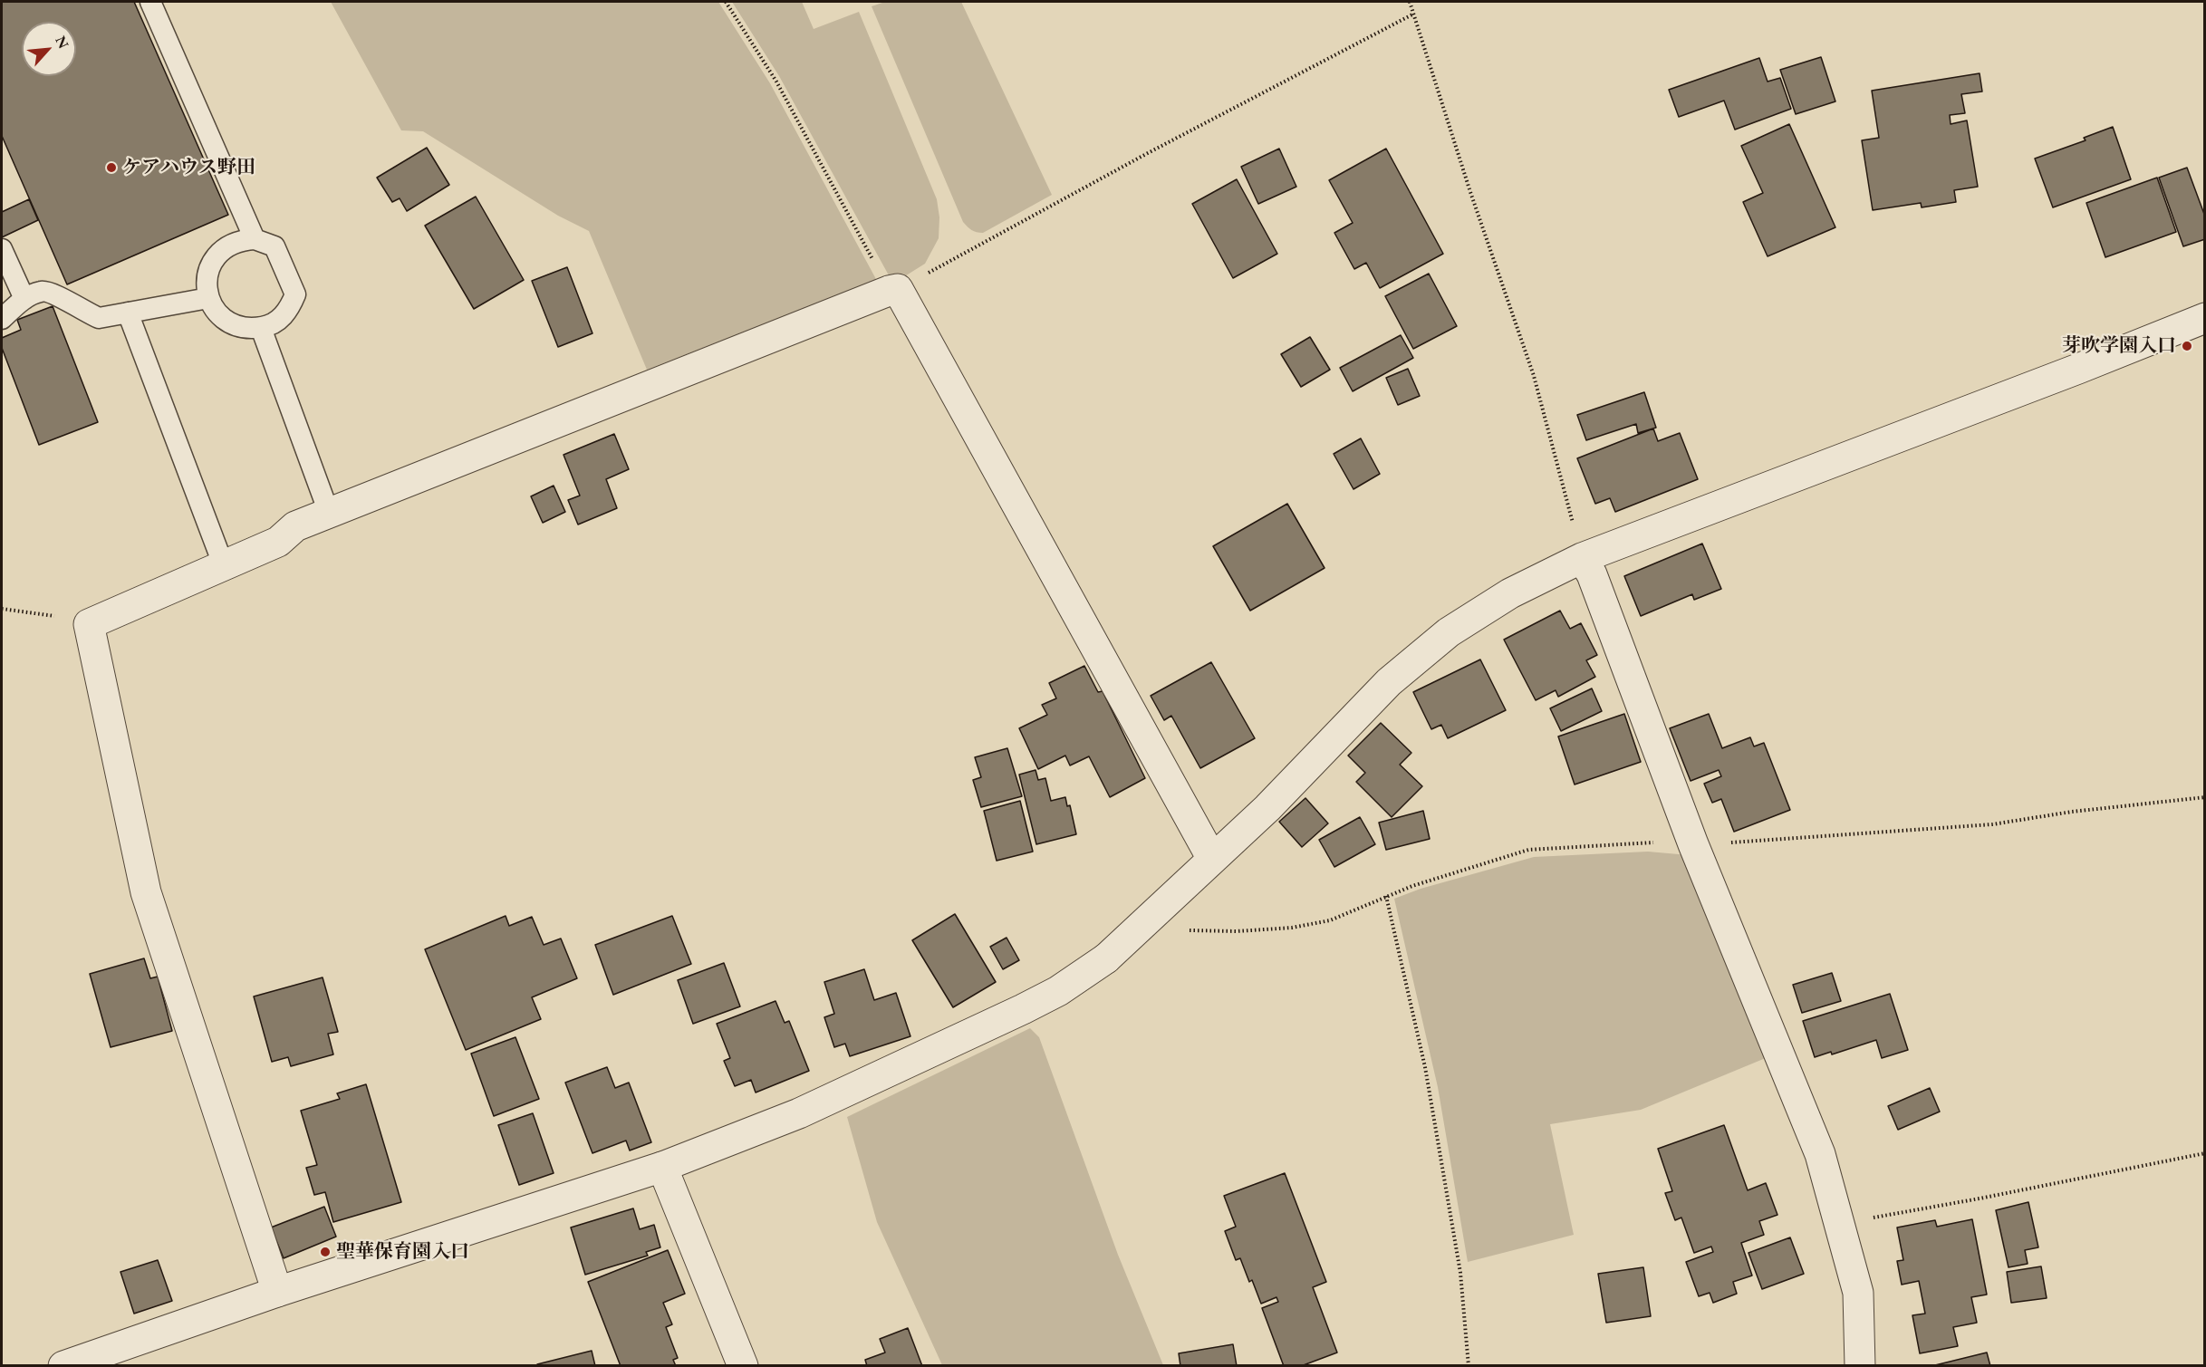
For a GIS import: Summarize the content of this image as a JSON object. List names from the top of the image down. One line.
{"places":["ケアハウス野田","芽吹学園入口","聖華保育園入口"],"north":"top right"}
